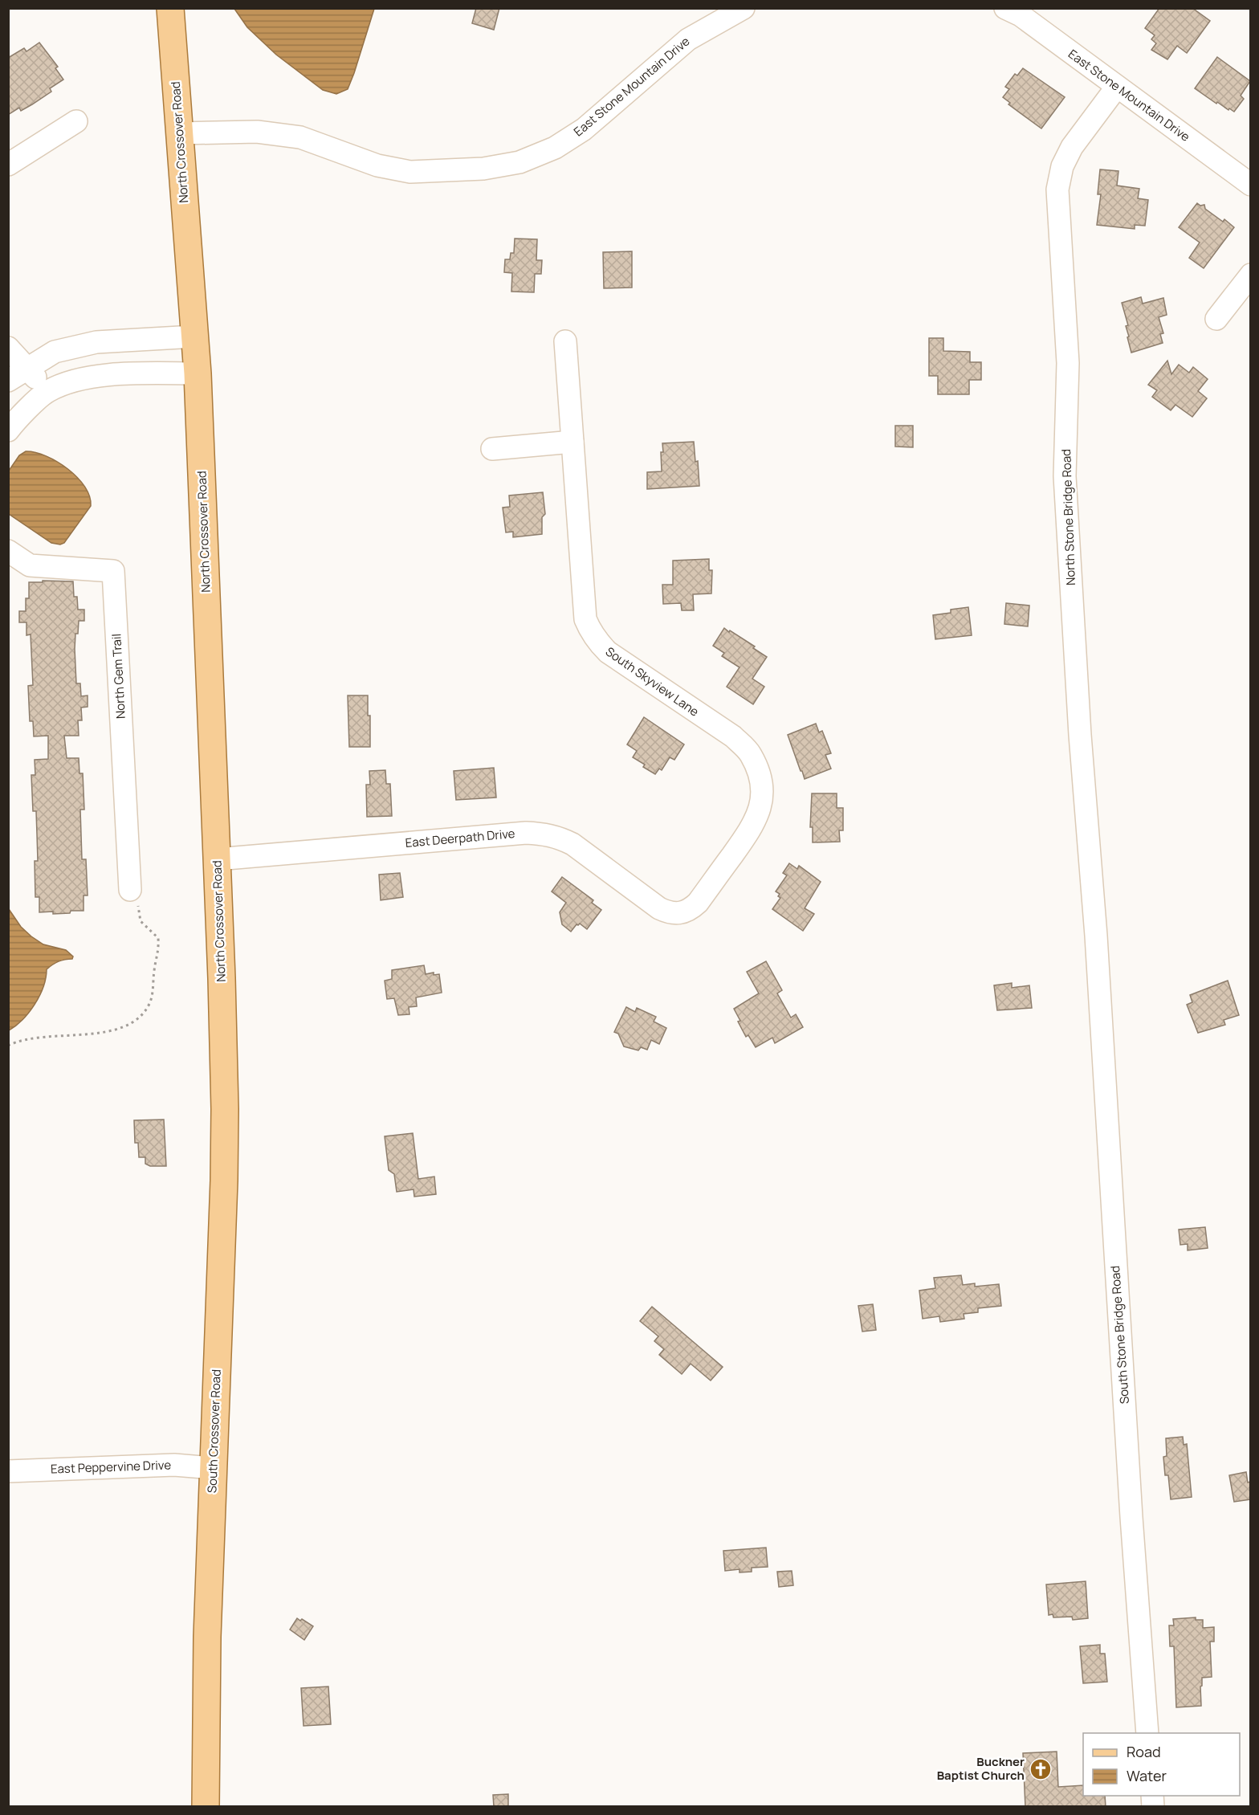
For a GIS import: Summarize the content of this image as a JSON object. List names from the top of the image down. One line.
{"streets":{"main road":["North Crossover Road","South Crossover Road"],"street":["East Stone Mountain Drive","North Stone Bridge Road","North Gem Trail","South Skyview Lane","East Deerpath Drive","South Stone Bridge Road","East Peppervine Drive"]},"crossings":[["East Stone Mountain Drive","North Crossover Road"],["East Stone Mountain Drive","North Stone Bridge Road"],["North Crossover Road","East Deerpath Drive"],["North Crossover Road","South Crossover Road"],["North Stone Bridge Road","South Stone Bridge Road"],["South Skyview Lane","East Deerpath Drive"],["South Crossover Road","East Peppervine Drive"]],"places":{"church":["Buckner Baptist Church"]},"legend":["Road","Water"]}
